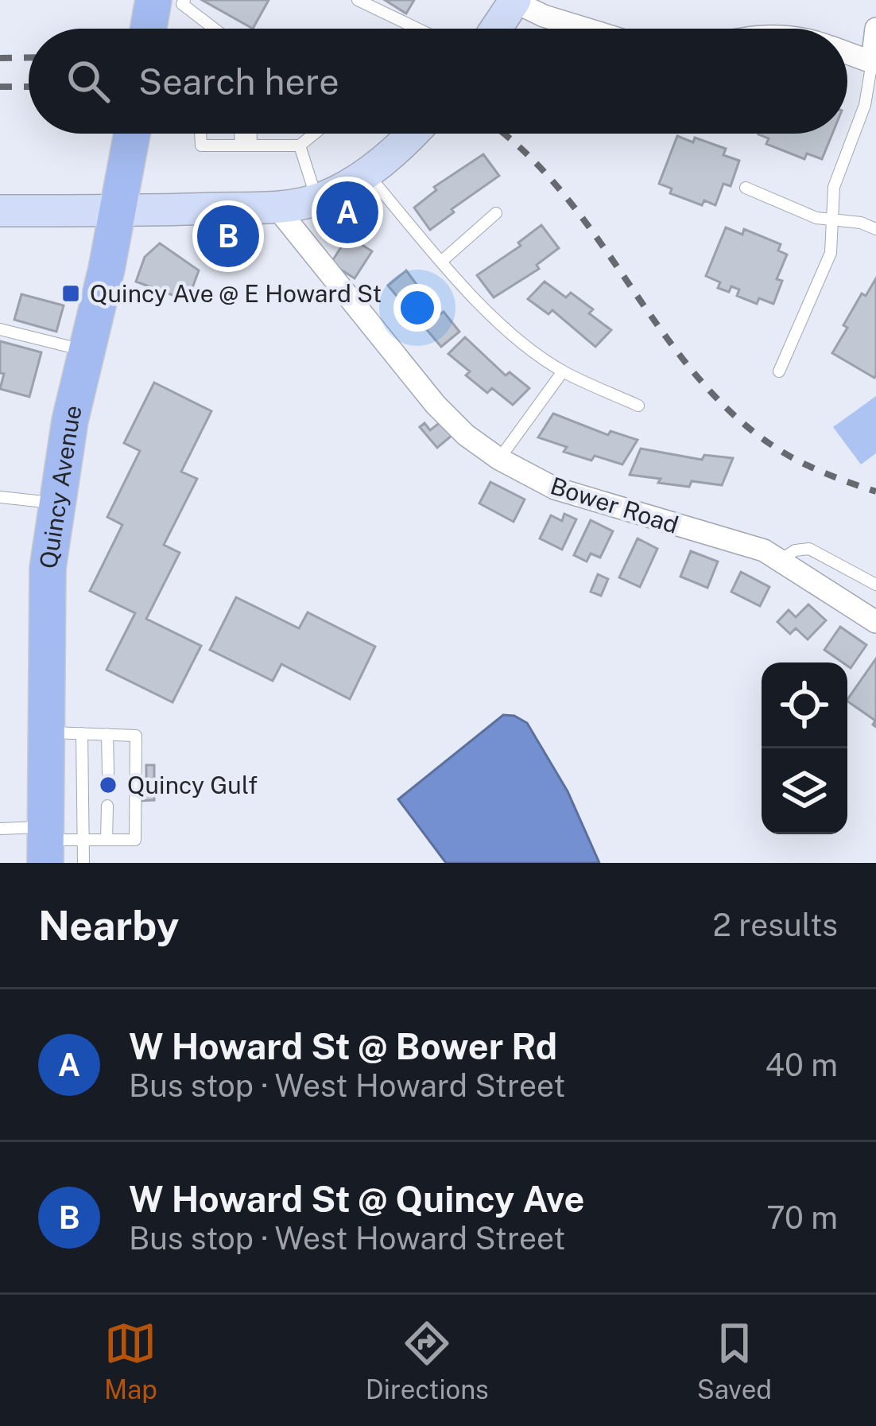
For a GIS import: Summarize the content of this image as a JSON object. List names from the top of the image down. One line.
{"streets":{"main road":["Quincy Avenue"],"street":["Bower Road"]},"places":{"transit":["Quincy Ave @ E Howard St"],"other":["Quincy Gulf"]},"page":{"search":"Search here","pins":["A","B"],"heading":["Nearby","2 results"],"list":[{"mark":"A","name":"W Howard St @ Bower Rd","note":"Bus stop · West Howard Street","value":"40 m"},{"mark":"B","name":"W Howard St @ Quincy Ave","note":"Bus stop · West Howard Street","value":"70 m"}],"nav":["Map","Directions","Saved"]}}
